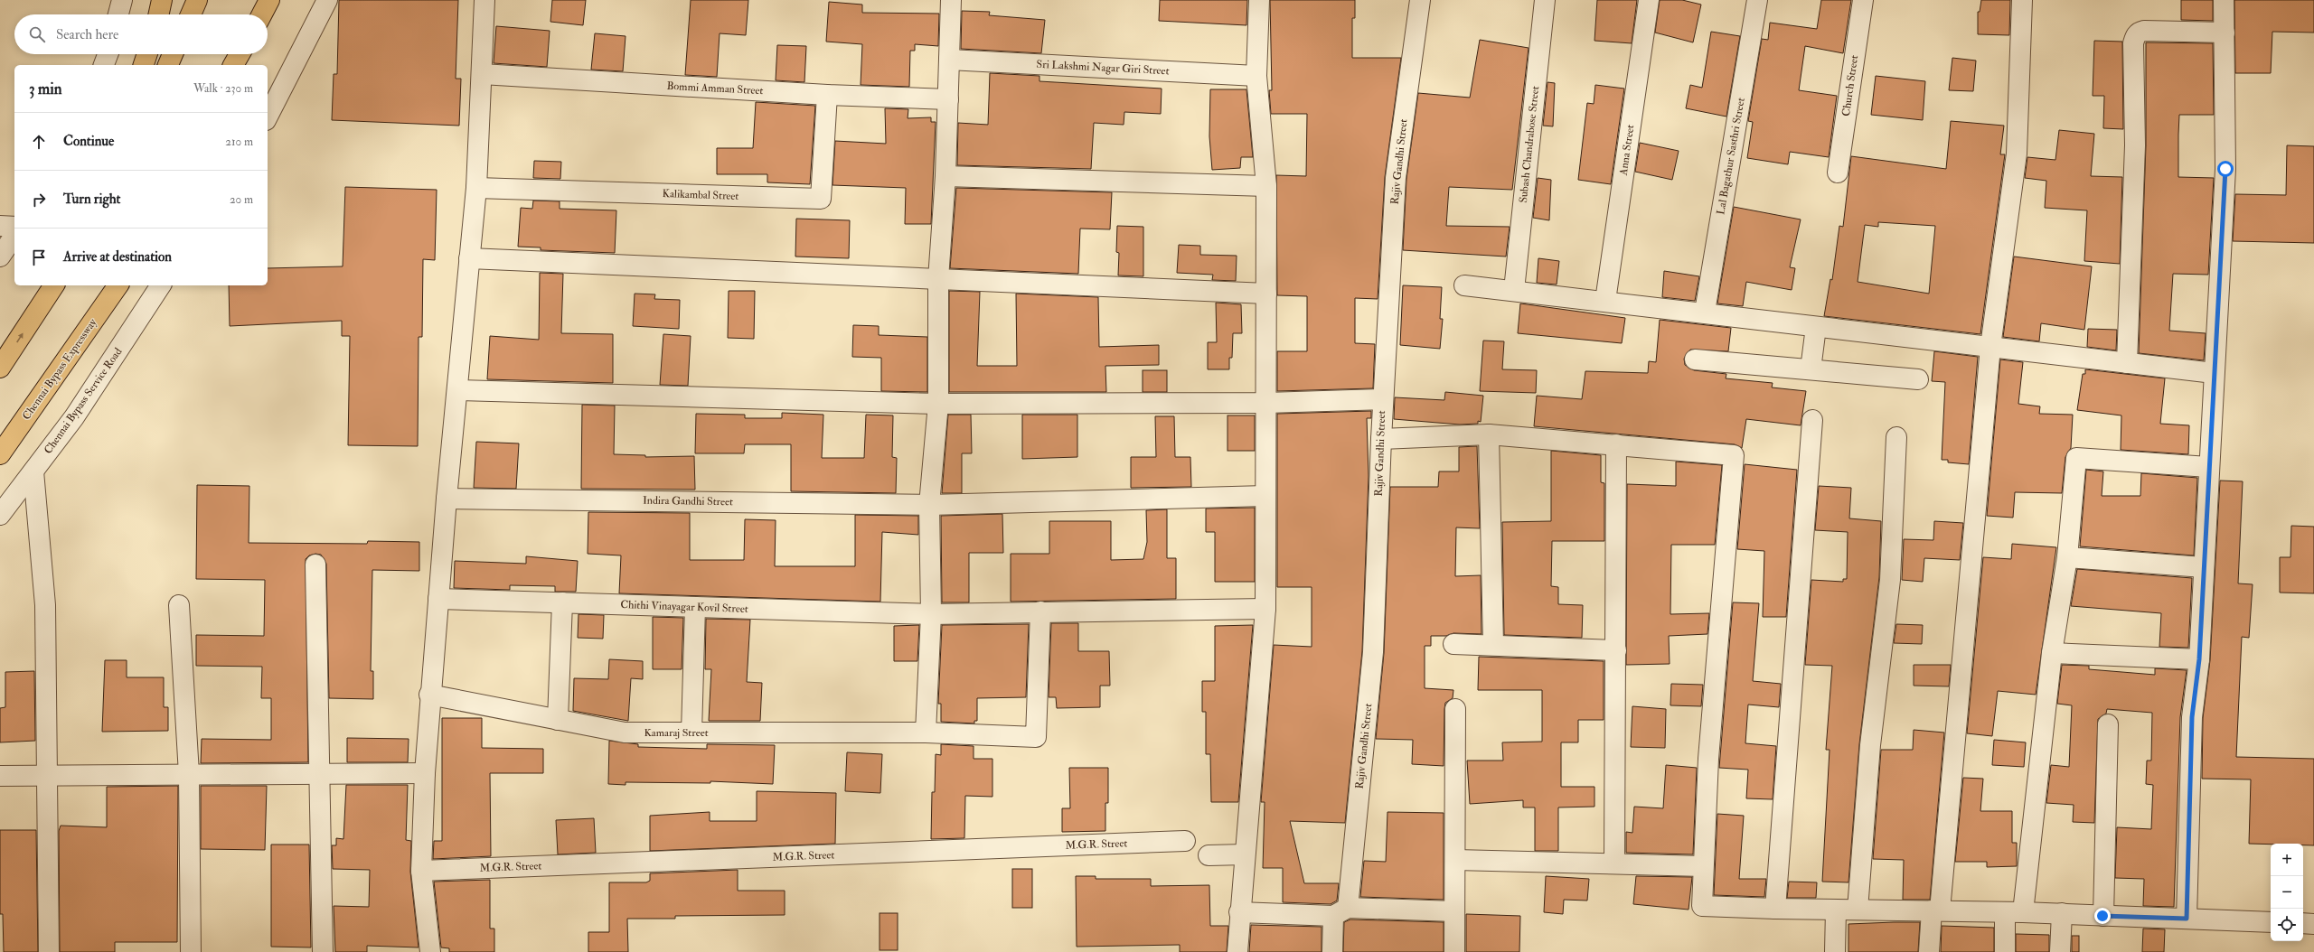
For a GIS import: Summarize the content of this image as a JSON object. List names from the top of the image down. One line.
{"streets":{"highway":["Chennai Bypass Expressway"],"street":["Sri Lakshmi Nagar Giri Street","Church Street","Bommi Amman Street","Subash Chandrabose Street","Anna Street","Lal Bagathur Sasthri Street","Rajiv Gandhi Street","Kalikambal Street","Chennai Bypass Service Road","Indira Gandhi Street","Chithi Vinayagar Kovil Street","Kamaraj Street","M.G.R. Street"]},"crossings":[["Bommi Amman Street","Kalikambal Street"],["Chithi Vinayagar Kovil Street","Kamaraj Street"]],"page":{"search":"Search here","heading":["3 min","Walk · 230 m"],"list":[["Continue","210 m"],["Turn right","20 m"],"Arrive at destination"],"map_buttons":["+","−"]}}
